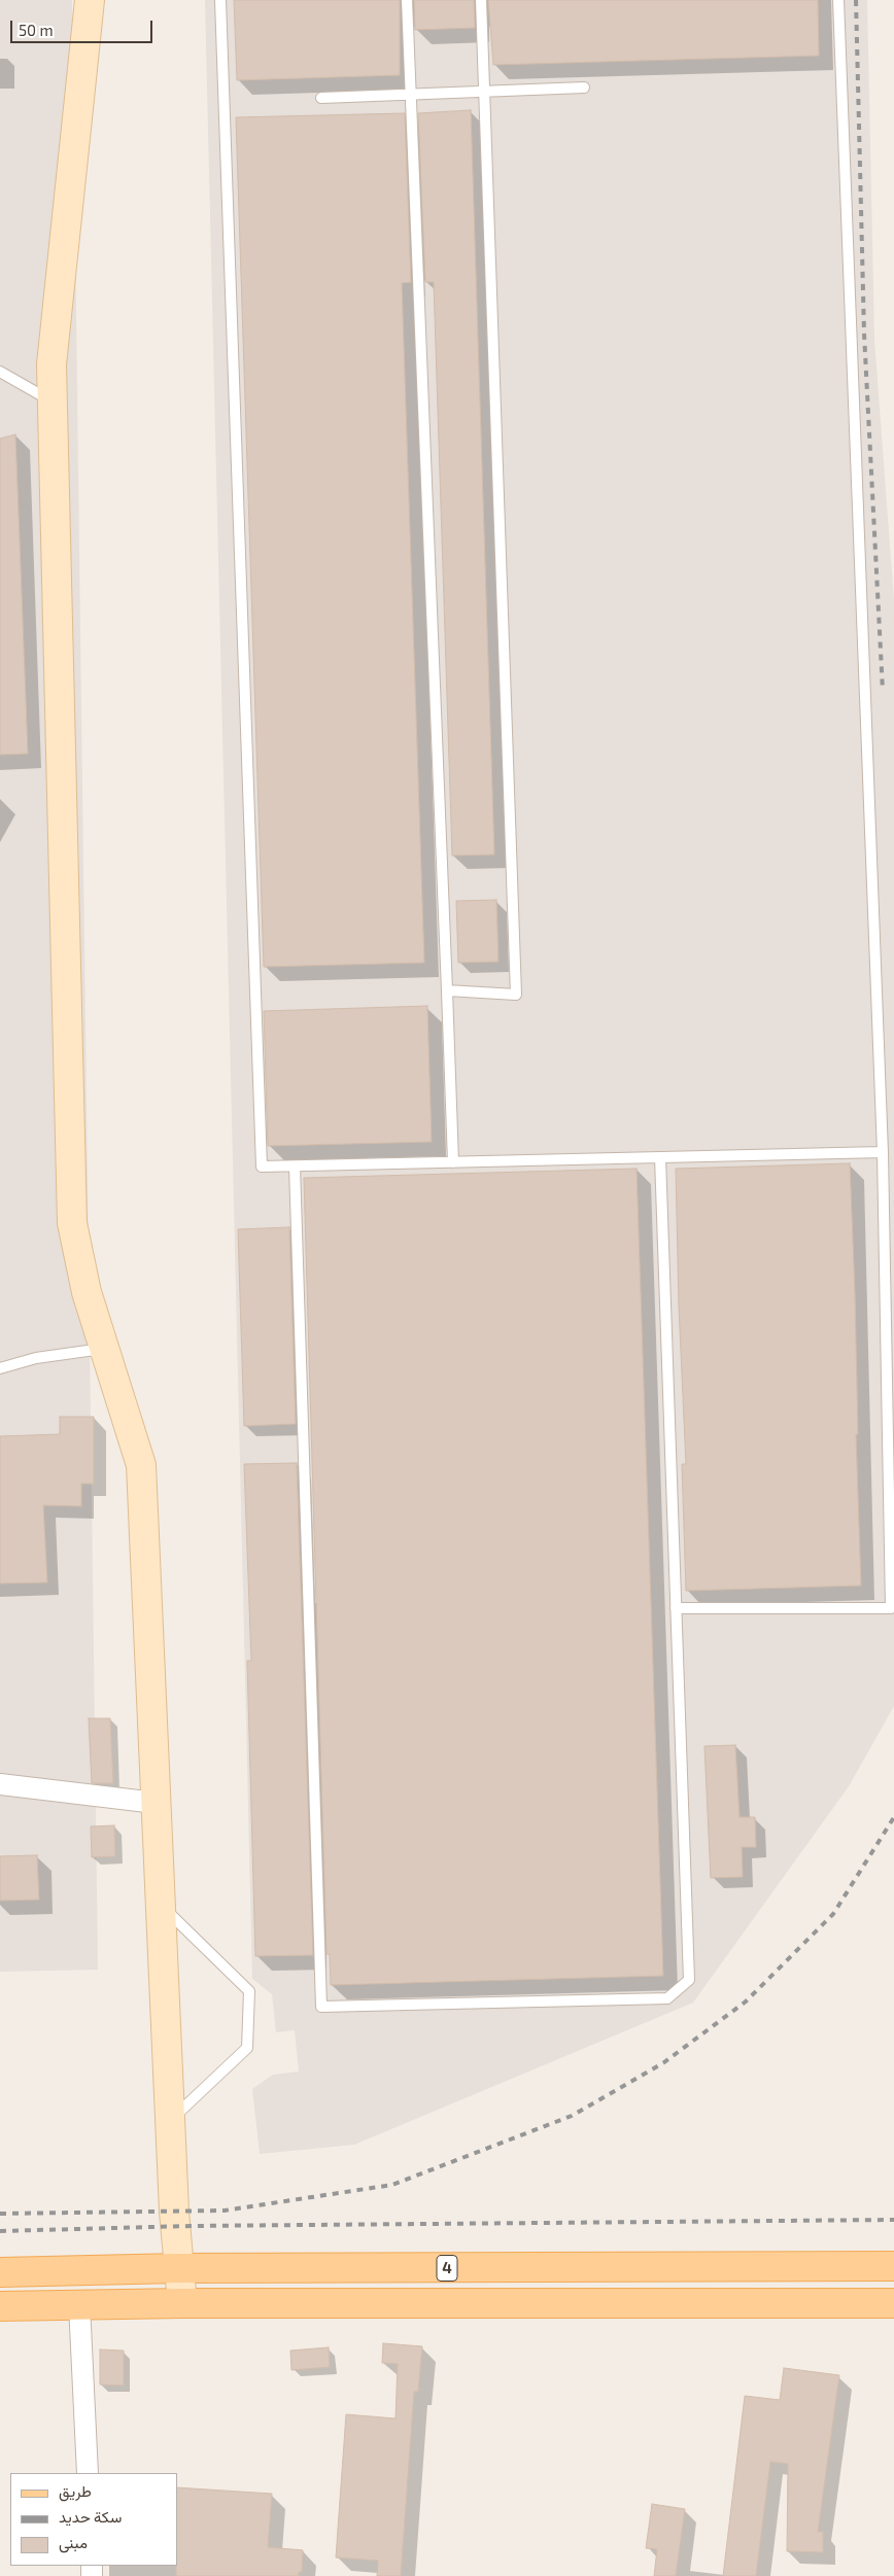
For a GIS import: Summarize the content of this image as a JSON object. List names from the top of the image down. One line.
{"streets":{"main road":["4"]},"legend":["طريق","سكة حديد","مبنى"],"scale_bar":"50 m"}
